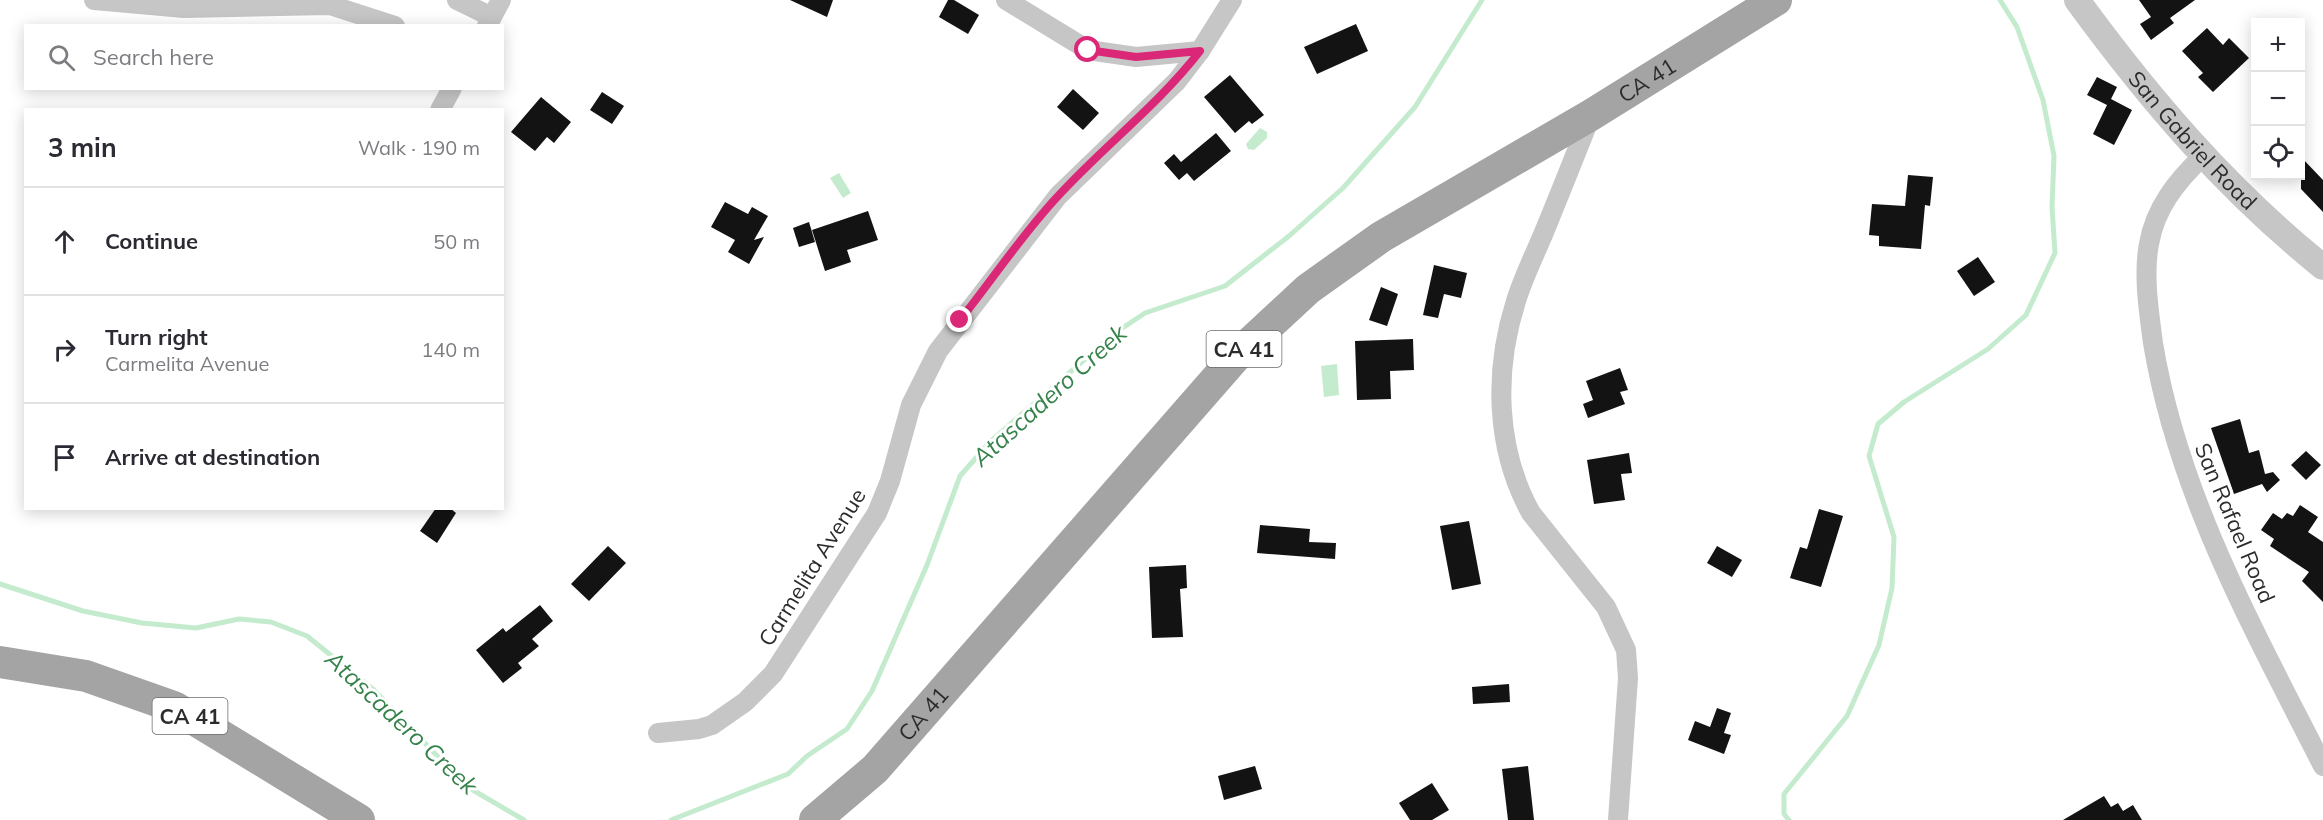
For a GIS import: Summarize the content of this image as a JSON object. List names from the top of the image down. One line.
{"streets":{"main road":["CA 41"],"street":["San Gabriel Road","San Rafael Road","Carmelita Avenue"]},"crossings":[["San Gabriel Road","San Rafael Road"]],"water":["Atascadero Creek"],"page":{"map_buttons":["+","−"],"search":"Search here","heading":["3 min","Walk · 190 m"],"list":[["Continue","50 m"],["Turn right","Carmelita Avenue","140 m"],"Arrive at destination"]}}
